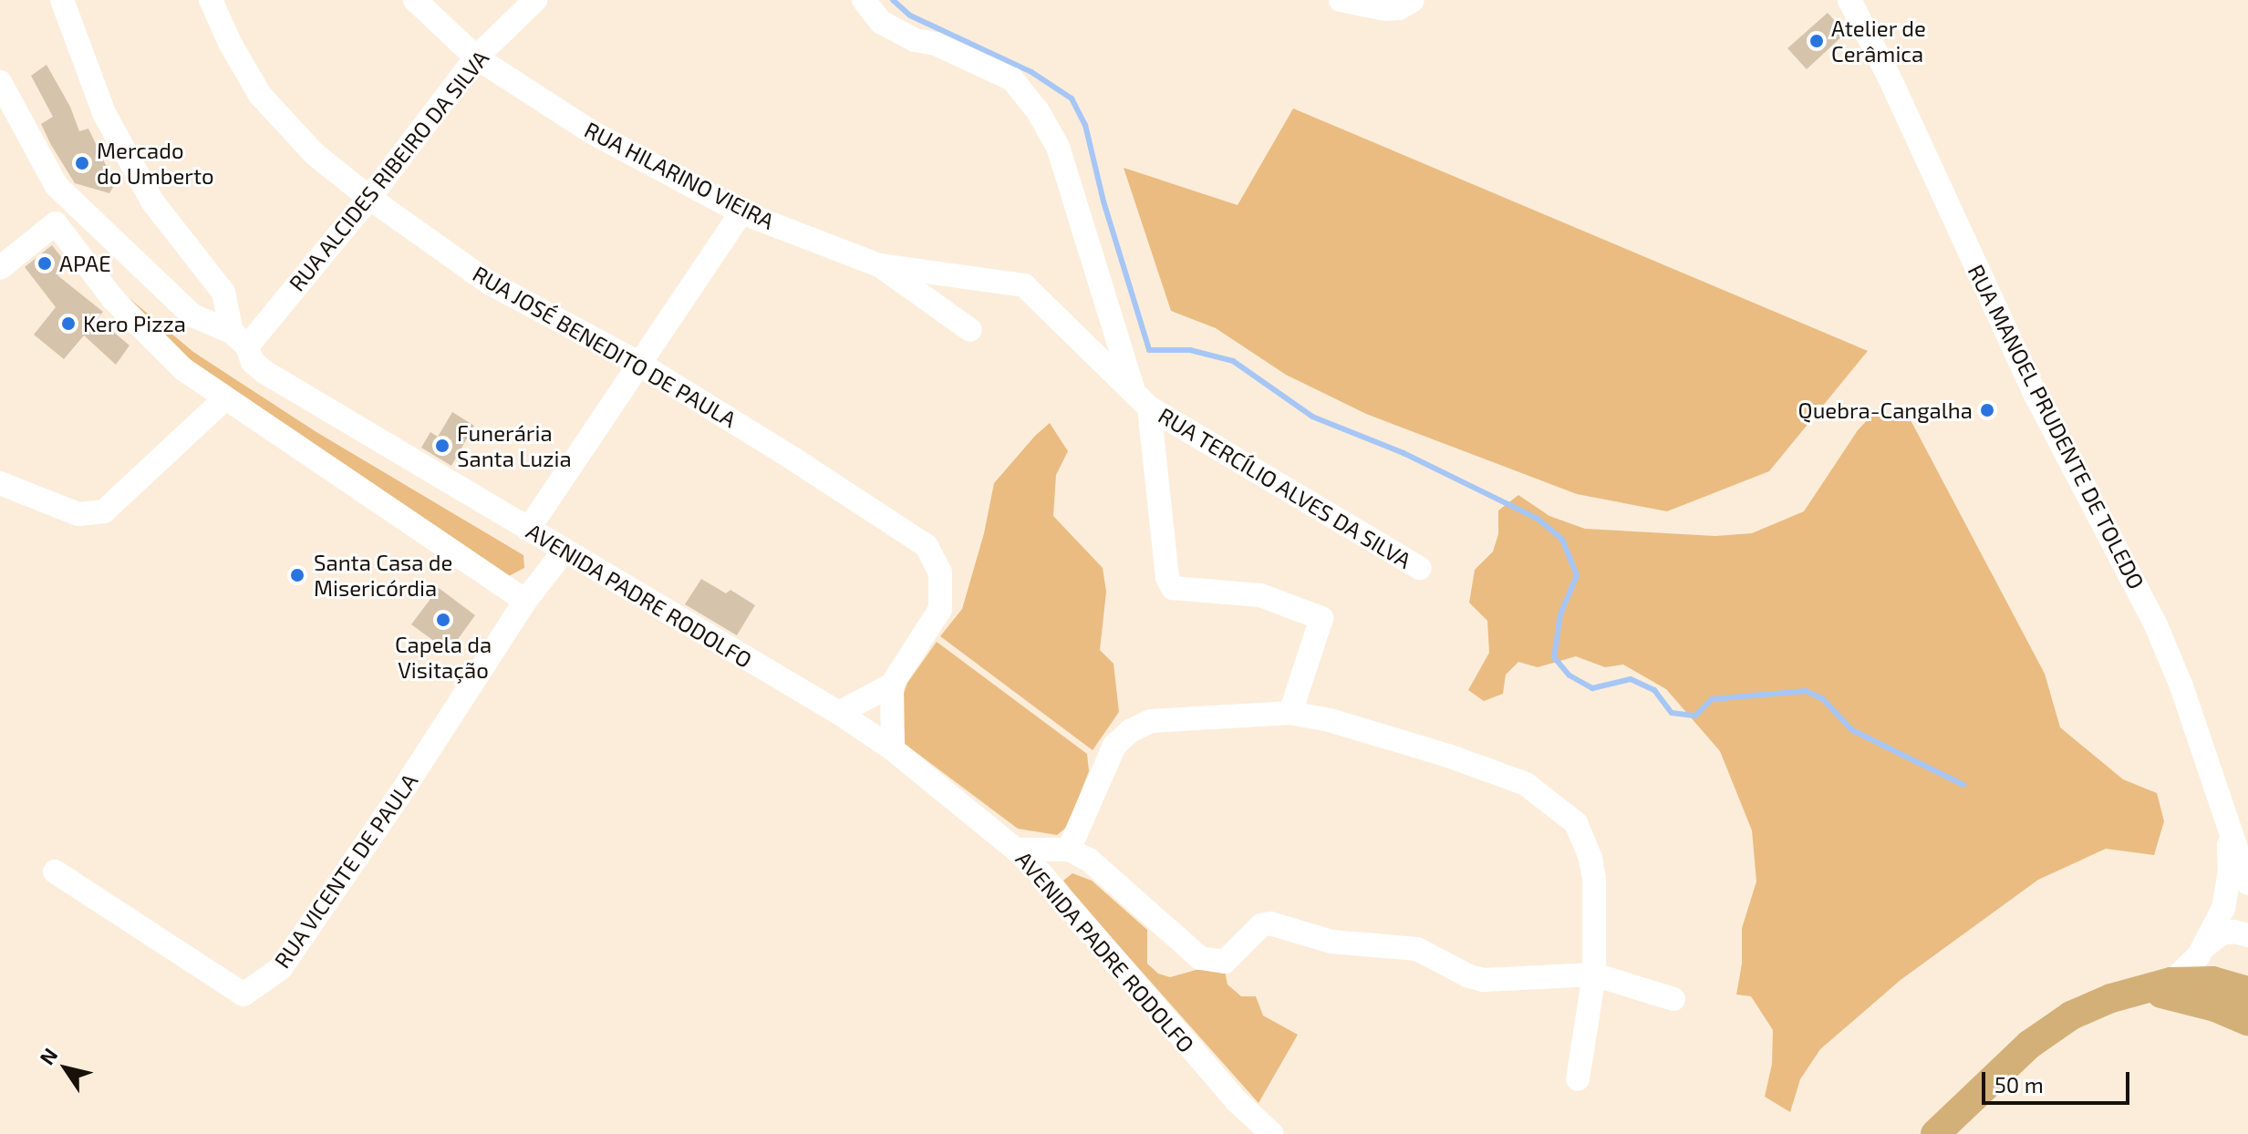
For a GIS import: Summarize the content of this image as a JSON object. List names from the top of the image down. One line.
{"streets":{"street":["RUA ALCIDES RIBEIRO DA SILVA","RUA HILARINO VIEIRA","RUA JOSÉ BENEDITO DE PAULA","RUA MANOEL PRUDENTE DE TOLEDO","RUA TERCÍLIO ALVES DA SILVA","AVENIDA PADRE RODOLFO","RUA VICENTE DE PAULA"]},"crossings":[["RUA ALCIDES RIBEIRO DA SILVA","RUA HILARINO VIEIRA"],["RUA ALCIDES RIBEIRO DA SILVA","RUA JOSÉ BENEDITO DE PAULA"],["RUA ALCIDES RIBEIRO DA SILVA","AVENIDA PADRE RODOLFO"],["RUA HILARINO VIEIRA","RUA TERCÍLIO ALVES DA SILVA"],["AVENIDA PADRE RODOLFO","RUA VICENTE DE PAULA"]],"places":["Atelier de Cerâmica","Mercado do Umberto","APAE","Kero Pizza","Quebra-Cangalha","Funerária Santa Luzia","Santa Casa de Misericórdia","Capela da Visitação"],"scale_bar":"50 m","north":"top left"}
